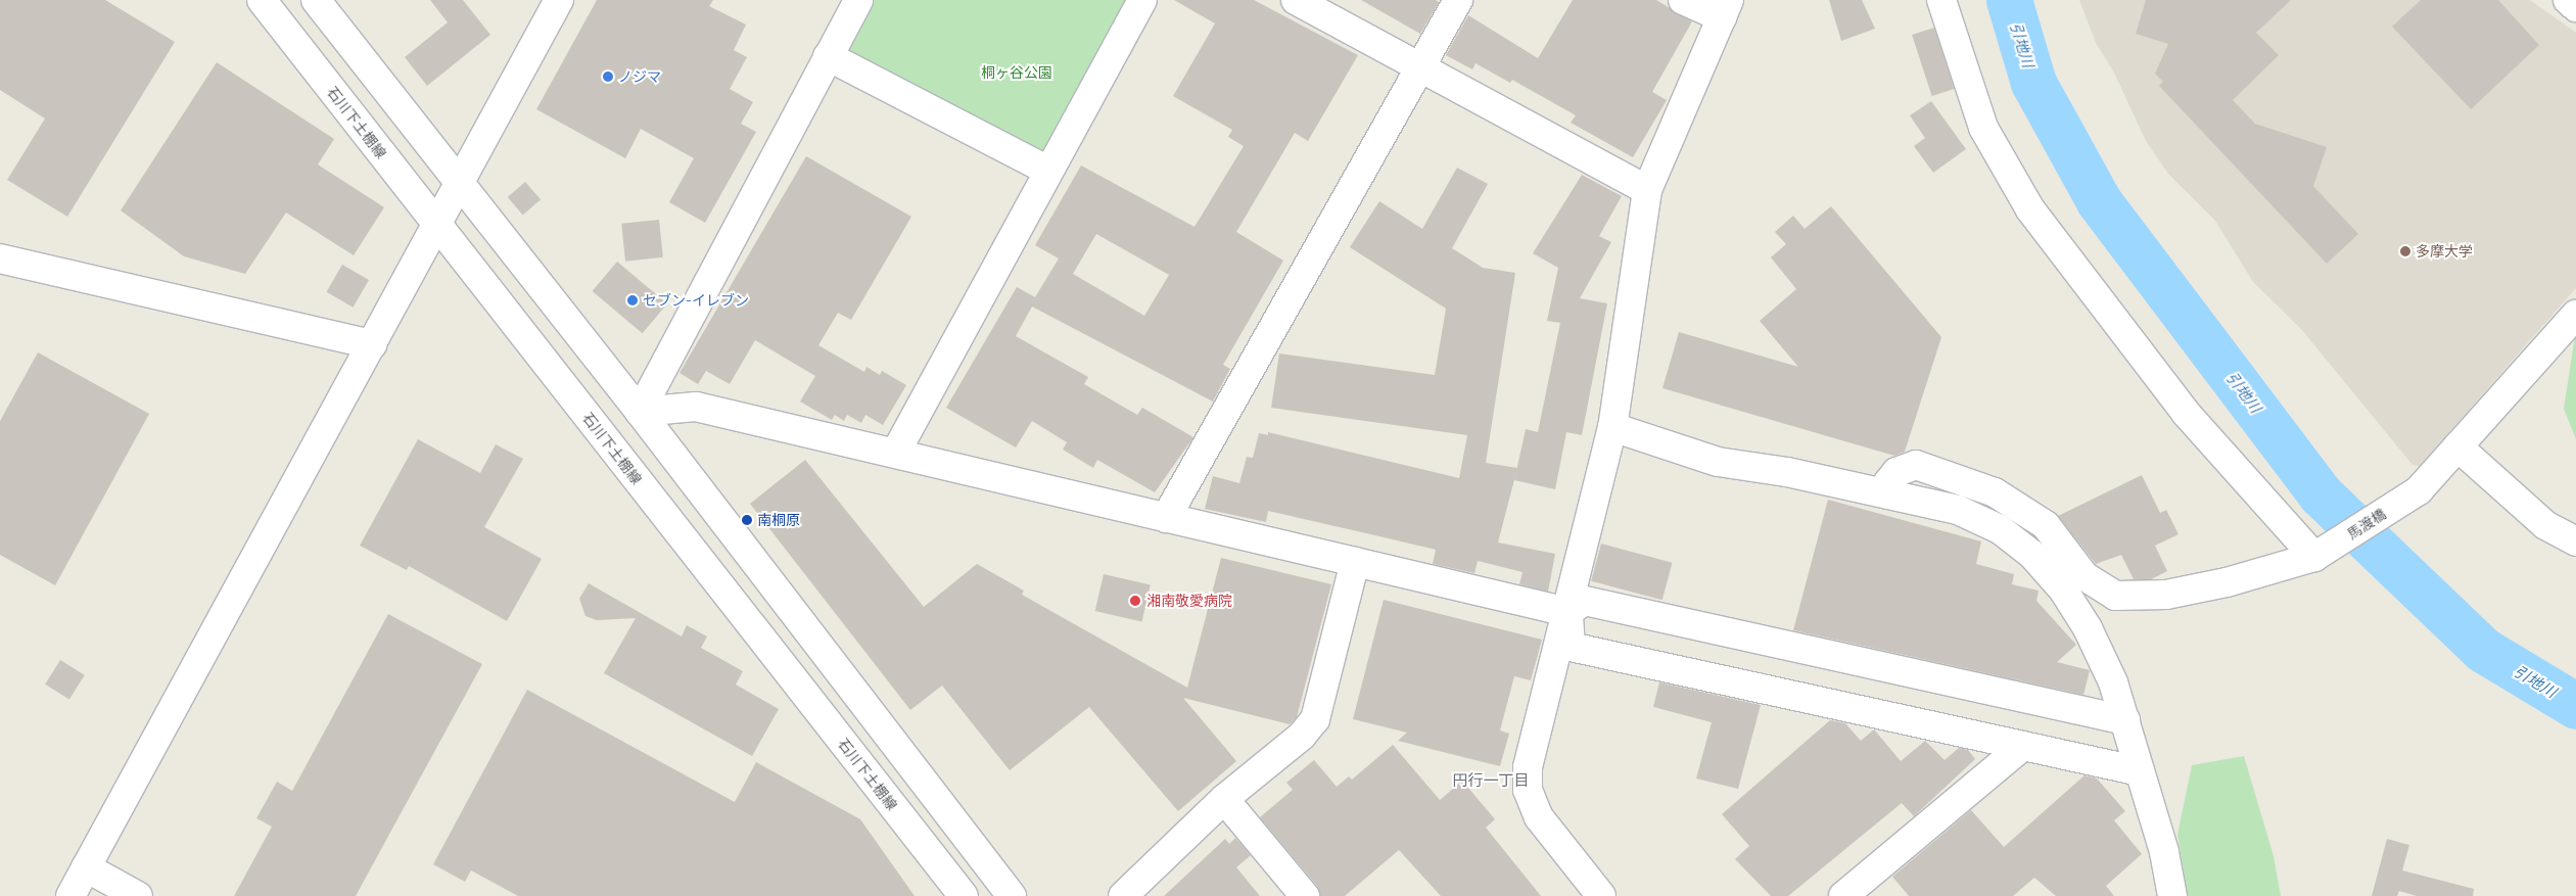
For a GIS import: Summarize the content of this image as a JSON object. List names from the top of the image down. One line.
{"streets":{"street":["石川下土棚線","馬渡橋"]},"districts":["円行一丁目"],"water":["引地川"],"parks":["桐ヶ谷公園"],"places":["ノジマ","多摩大学","セブン-イレブン","南桐原","湘南敬愛病院"]}
